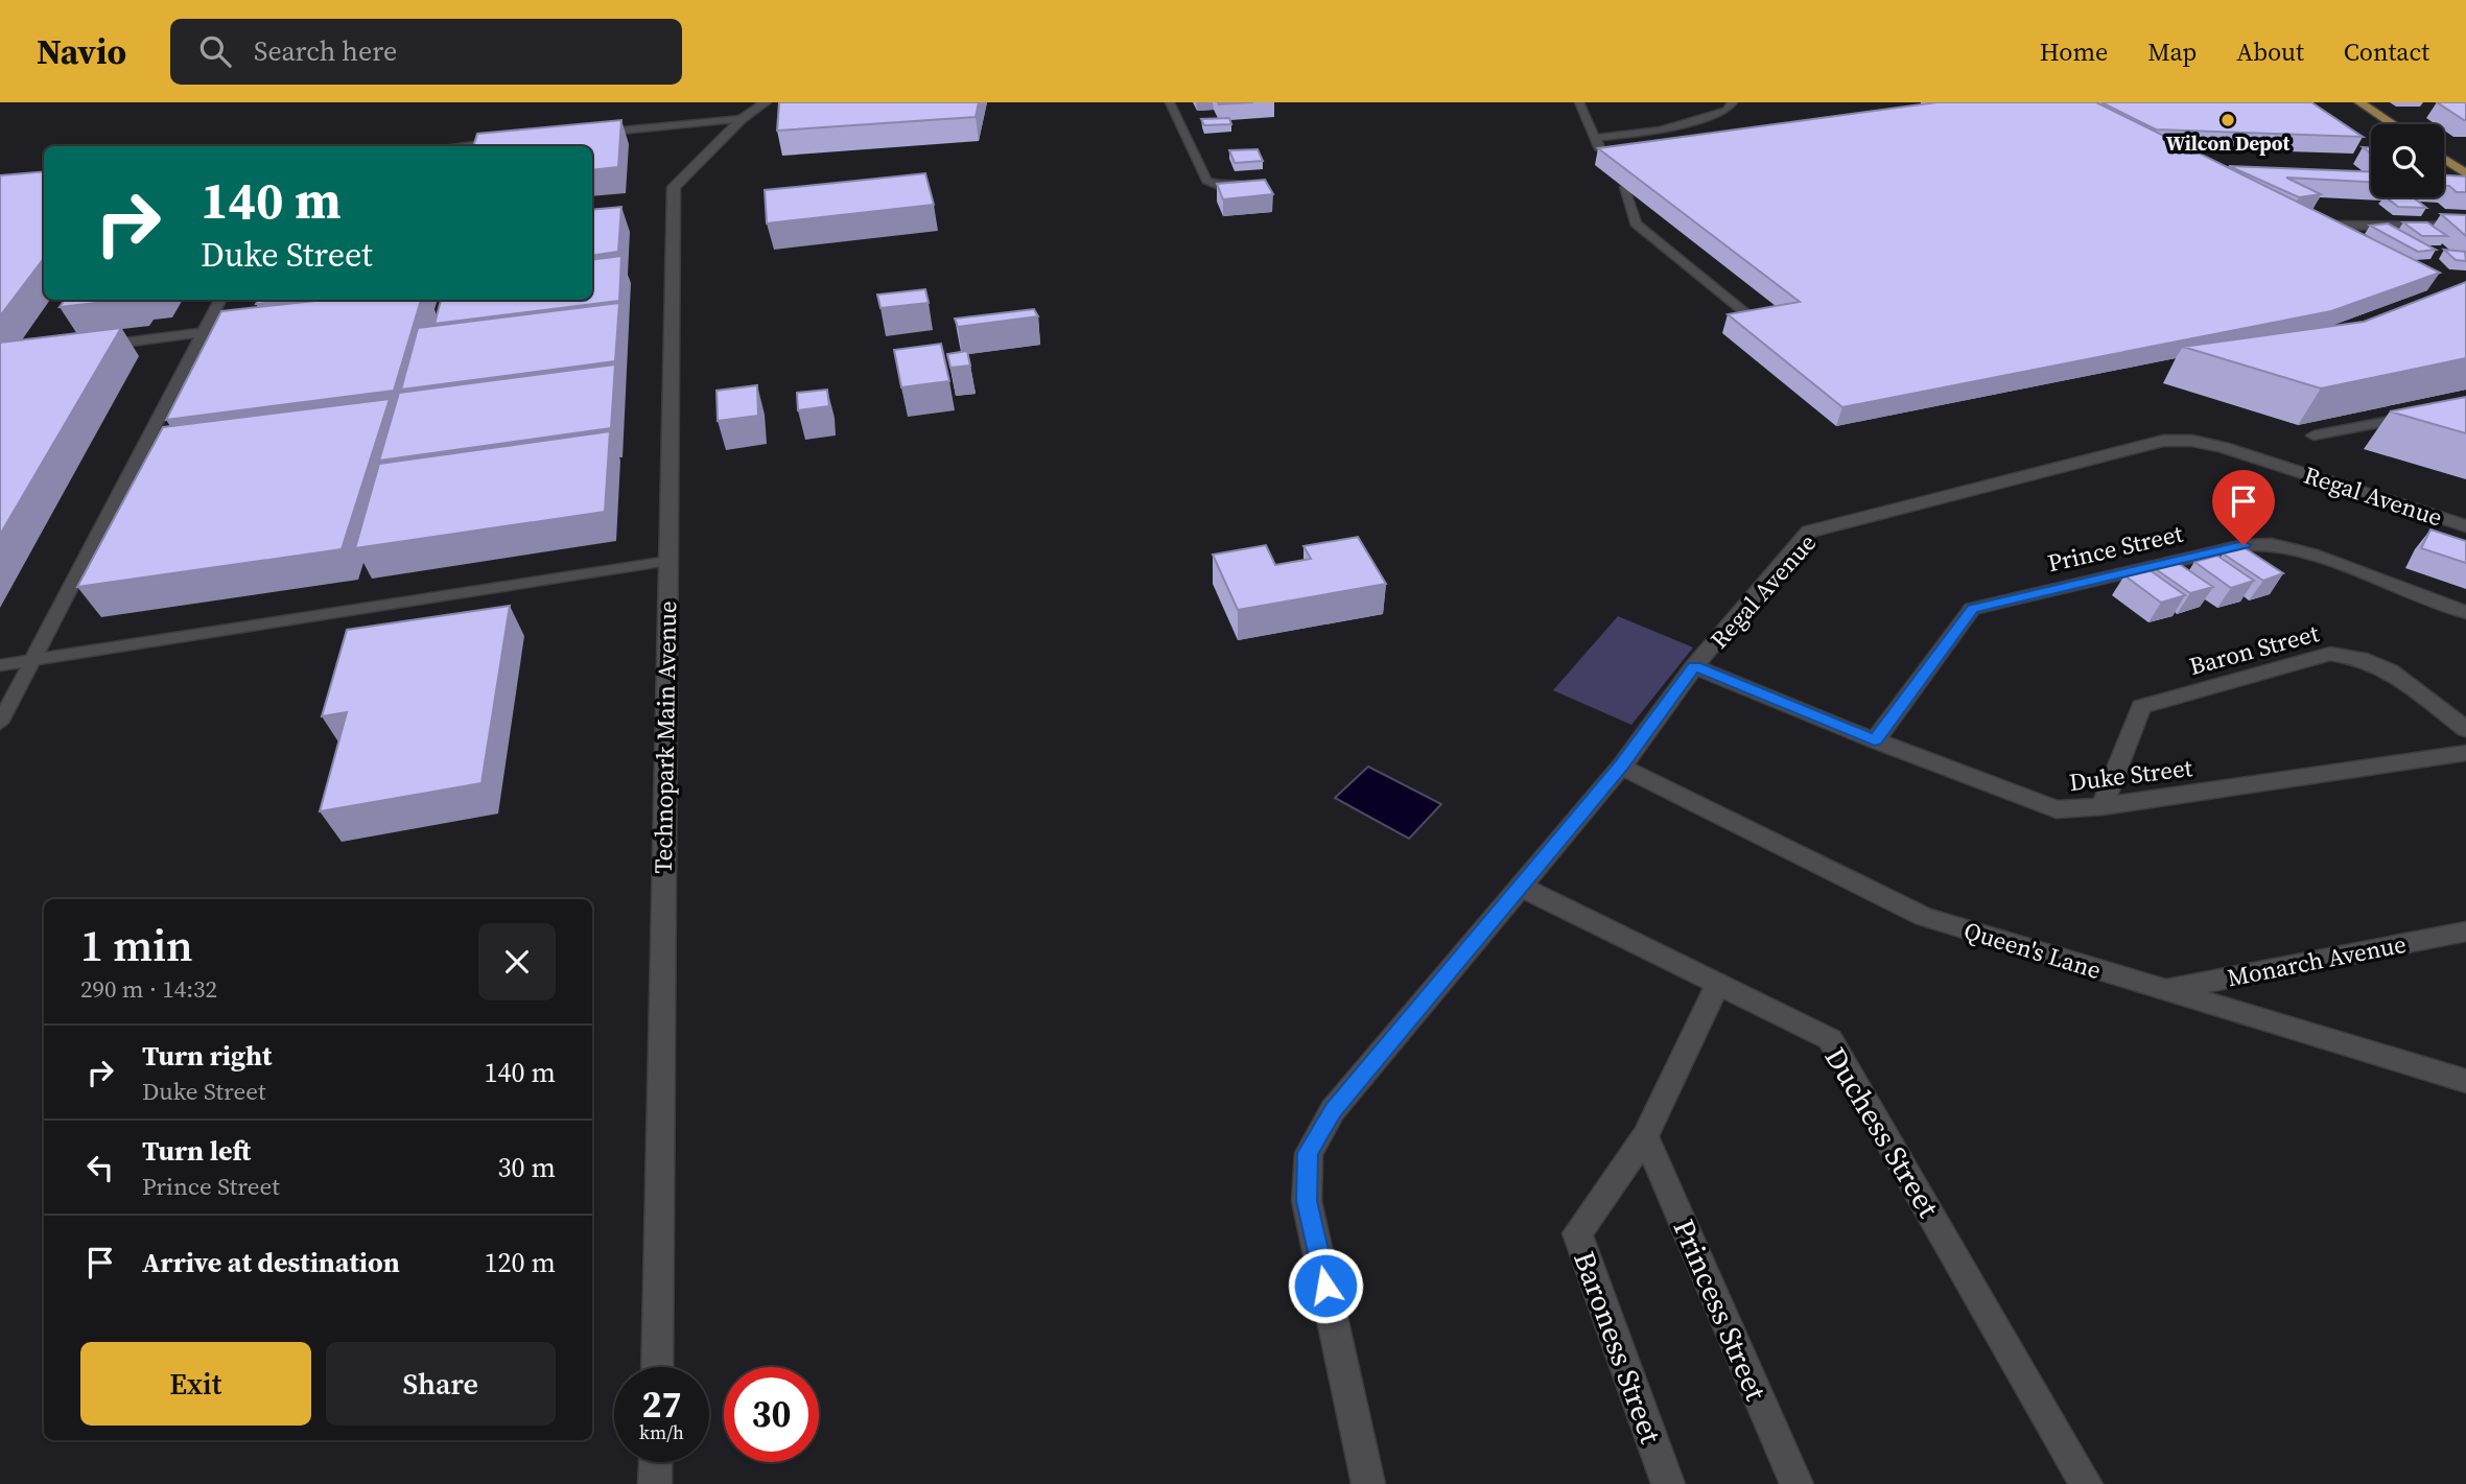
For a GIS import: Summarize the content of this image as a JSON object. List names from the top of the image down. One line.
{"streets":{"street":["Regal Avenue","Prince Street","Baron Street","Technopark Main Avenue","Duke Street","Queen's Lane","Monarch Avenue","Duchess Street","Princess Street","Baroness Street"]},"crossings":[["Regal Avenue","Duke Street"],["Regal Avenue","Queen's Lane"],["Regal Avenue","Duchess Street"],["Prince Street","Duke Street"],["Baron Street","Duke Street"],["Queen's Lane","Monarch Avenue"],["Duchess Street","Baroness Street"],["Princess Street","Baroness Street"]],"places":["Wilcon Depot"],"page":{"header":"Navio","search":"Search here","nav":["Home","Map","About","Contact"],"turn":["140 m","Duke Street"],"heading":["1 min","290 m · 14:32"],"list":[{"name":"Turn right","note":"Duke Street","value":"140 m"},{"name":"Turn left","note":"Prince Street","value":"30 m"},{"name":"Arrive at destination","value":"120 m"}],"buttons":["Exit","Share"],"speed":"27 km/h","limit":"30"}}
